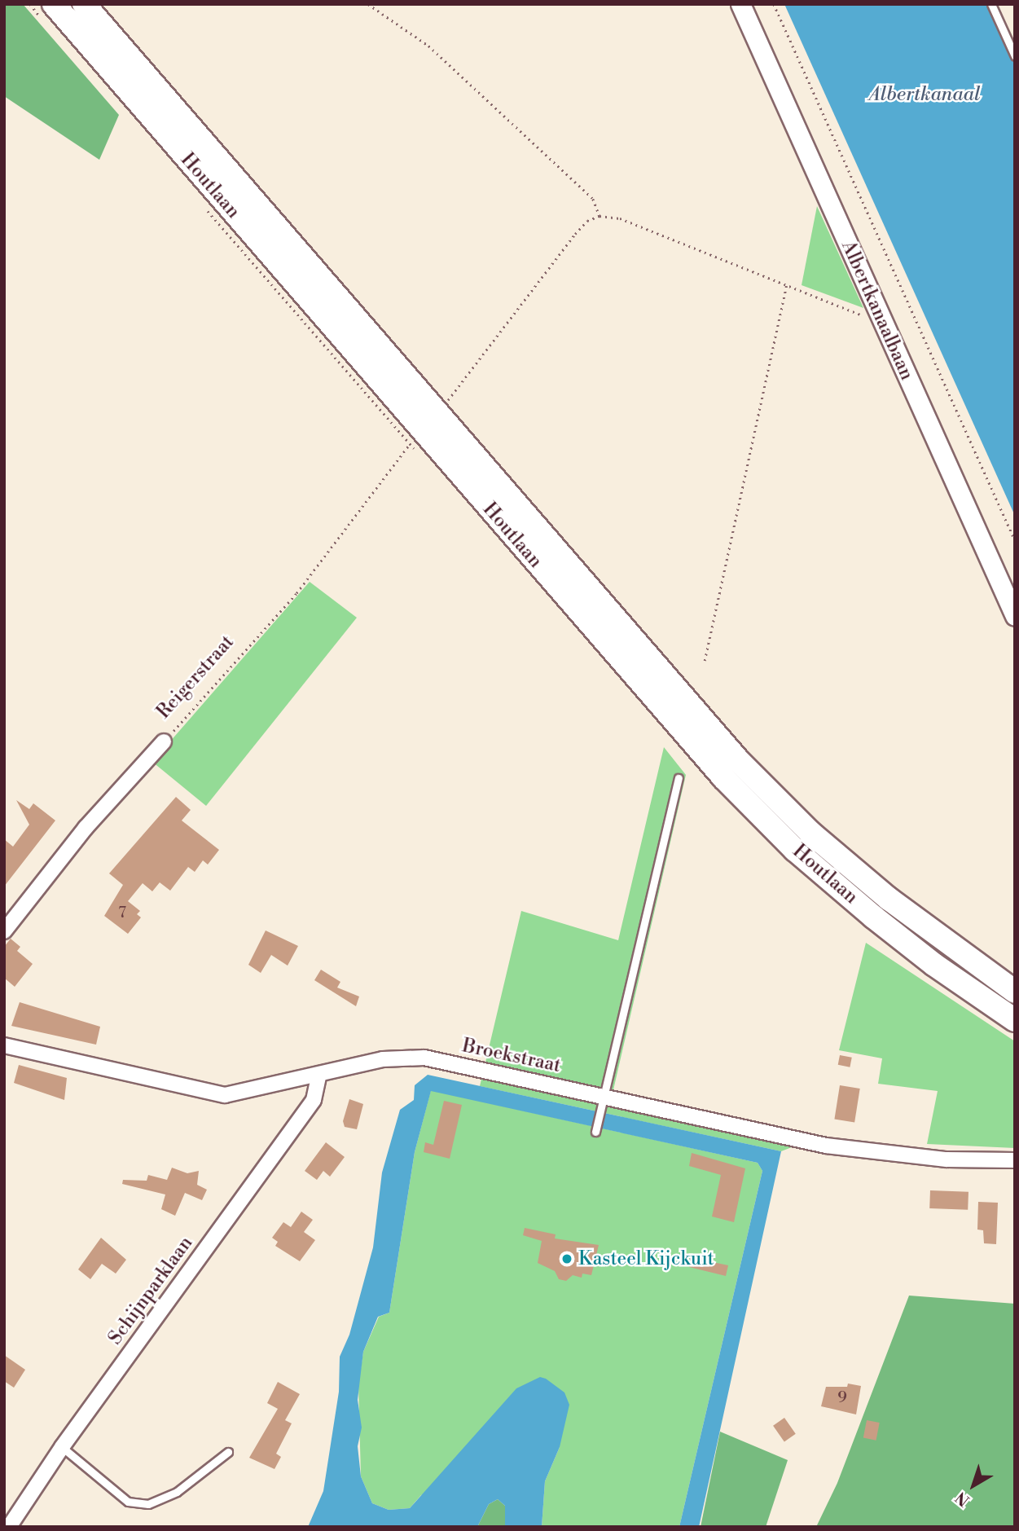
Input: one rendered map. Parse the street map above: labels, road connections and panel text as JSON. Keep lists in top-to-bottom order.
{
  "streets": {
    "main road": ["Houtlaan"],
    "street": [
      "Albertkanaalbaan",
      "Reigerstraat",
      "Broekstraat",
      "Schijnparklaan"
    ]
  },
  "crossings": [
    ["Broekstraat", "Schijnparklaan"]
  ],
  "water": ["Albertkanaal"],
  "places": ["Kasteel Kijckuit"],
  "house_numbers": ["7", "9"],
  "north": "bottom left"
}
